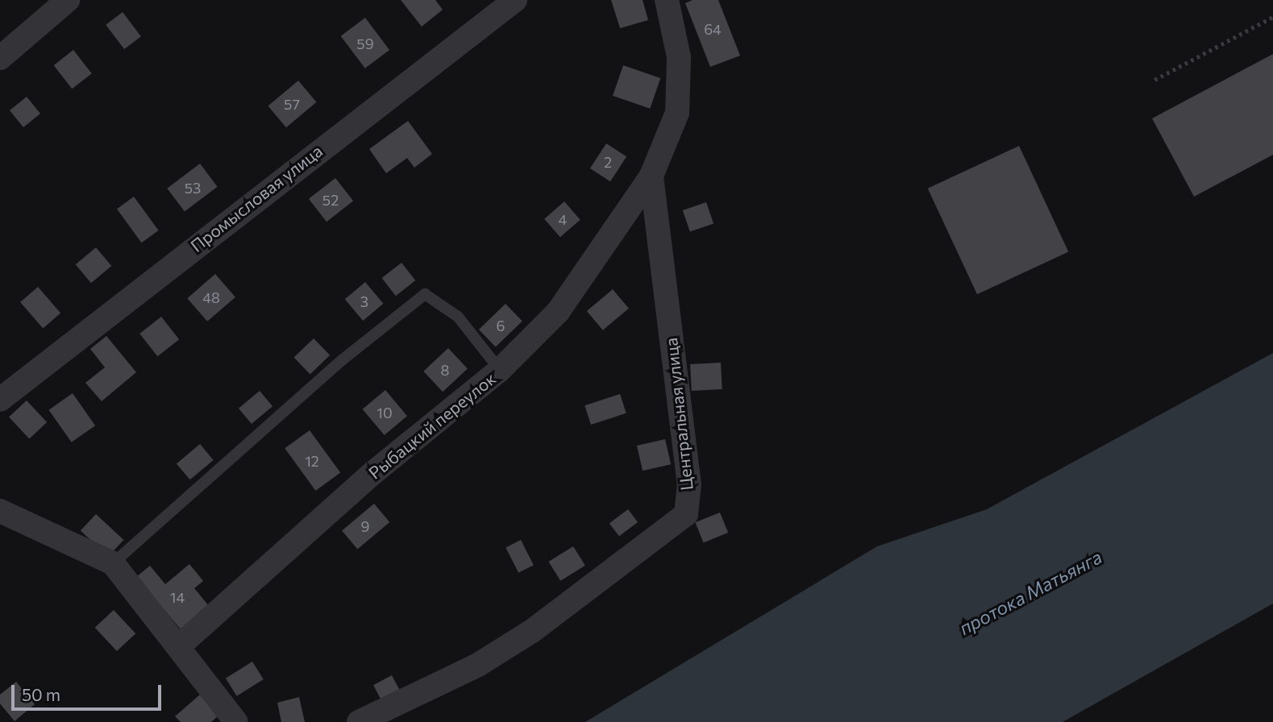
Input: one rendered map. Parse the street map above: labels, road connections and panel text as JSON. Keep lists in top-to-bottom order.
{
  "streets": {
    "street": ["Промысловая улица", "Центральная улица", "Рыбацкий переулок"]
  },
  "crossings": [
    ["Центральная улица", "Рыбацкий переулок"]
  ],
  "water": ["протока Матьянга"],
  "house_numbers": [
    "64",
    "59",
    "57",
    "2",
    "53",
    "52",
    "4",
    "48",
    "3",
    "6",
    "8",
    "10",
    "12",
    "9",
    "14"
  ],
  "scale_bar": "50 m"
}
